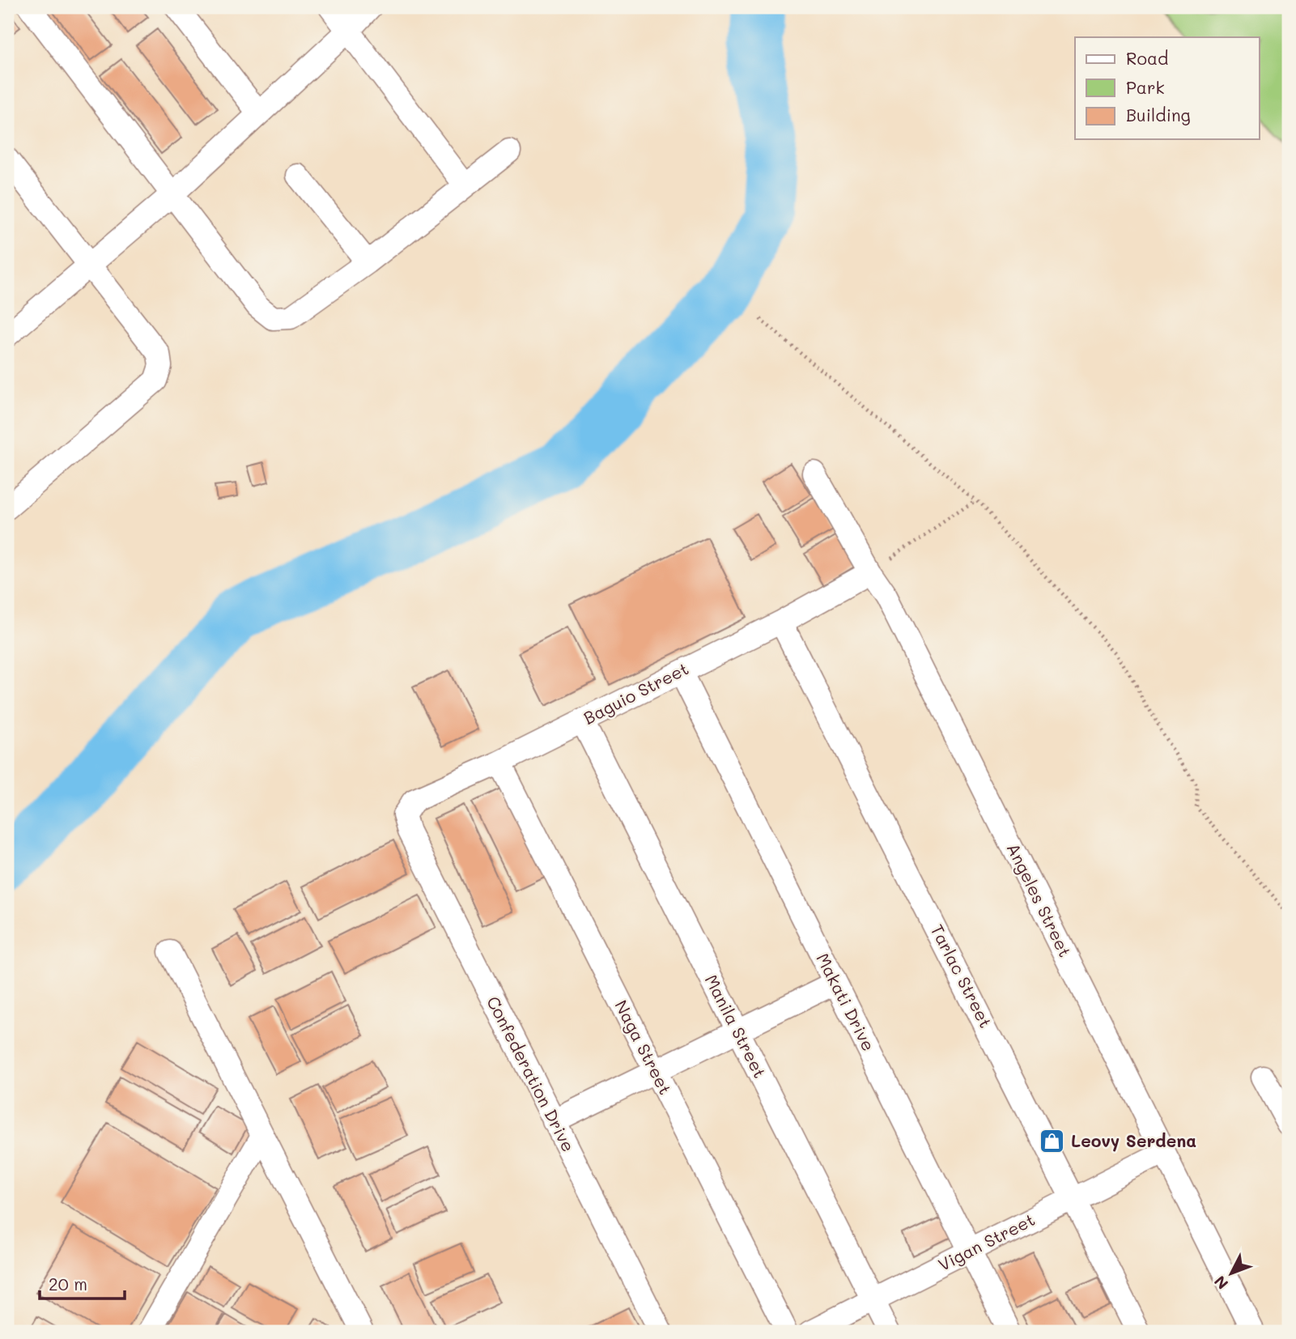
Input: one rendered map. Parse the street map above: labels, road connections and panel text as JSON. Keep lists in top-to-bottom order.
{
  "streets": {
    "street": [
      "Baguio Street",
      "Angeles Street",
      "Tarlac Street",
      "Makati Drive",
      "Manila Street",
      "Naga Street",
      "Confederation Drive",
      "Vigan Street"
    ]
  },
  "crossings": [
    ["Baguio Street", "Angeles Street"],
    ["Baguio Street", "Tarlac Street"],
    ["Baguio Street", "Makati Drive"],
    ["Baguio Street", "Manila Street"],
    ["Baguio Street", "Naga Street"],
    ["Baguio Street", "Confederation Drive"],
    ["Angeles Street", "Vigan Street"],
    ["Tarlac Street", "Vigan Street"],
    ["Makati Drive", "Vigan Street"],
    ["Manila Street", "Vigan Street"]
  ],
  "places": {
    "shop": ["Leovy Serdena"]
  },
  "legend": ["Road", "Park", "Building"],
  "scale_bar": "20 m",
  "north": "bottom left"
}
